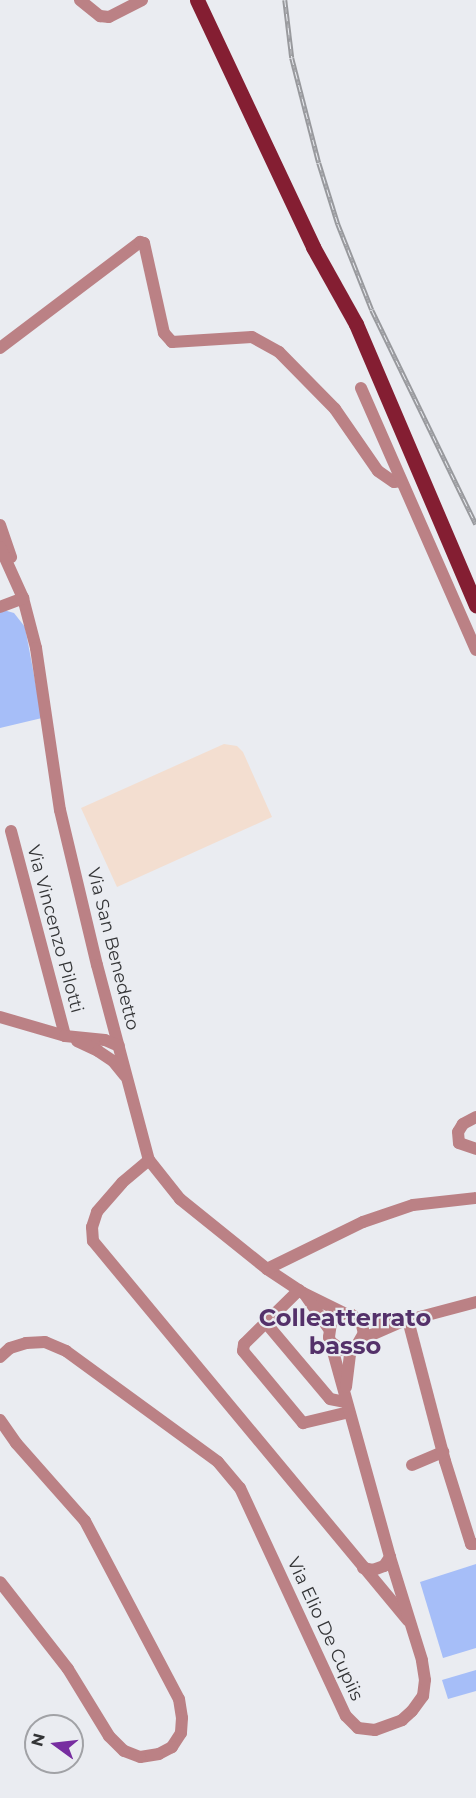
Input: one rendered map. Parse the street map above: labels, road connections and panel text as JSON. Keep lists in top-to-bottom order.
{
  "streets": {
    "street": ["Via Vincenzo Pilotti", "Via San Benedetto", "Via Elio De Cupiis"]
  },
  "crossings": [
    ["Via Vincenzo Pilotti", "Via San Benedetto"]
  ],
  "districts": ["Colleatterrato basso"],
  "north": "left"
}
